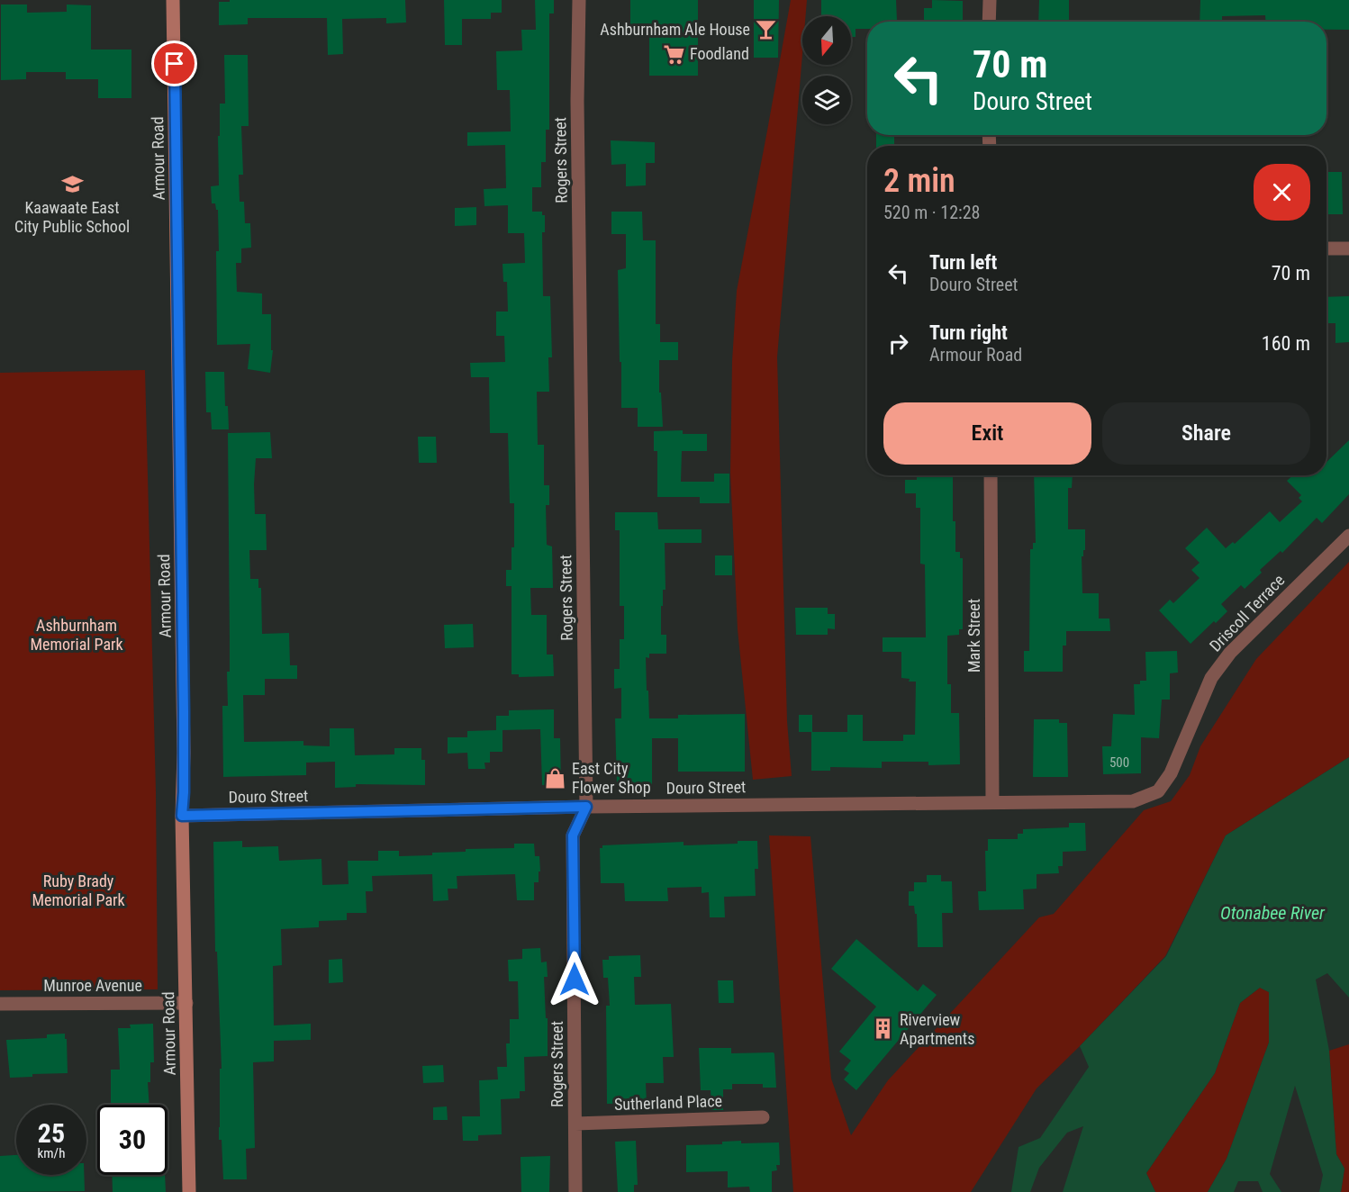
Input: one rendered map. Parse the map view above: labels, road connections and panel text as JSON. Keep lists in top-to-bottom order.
{
  "streets": {
    "main road": ["Armour Road"],
    "street": [
      "Rogers Street",
      "Driscoll Terrace",
      "Mark Street",
      "Douro Street",
      "Munroe Avenue",
      "Sutherland Place"
    ]
  },
  "crossings": [
    ["Armour Road", "Douro Street"],
    ["Armour Road", "Munroe Avenue"],
    ["Rogers Street", "Douro Street"],
    ["Rogers Street", "Sutherland Place"],
    ["Driscoll Terrace", "Douro Street"],
    ["Mark Street", "Douro Street"]
  ],
  "water": ["Otonabee River"],
  "parks": ["Ashburnham Memorial Park", "Ruby Brady Memorial Park"],
  "places": {
    "bar": ["Ashburnham Ale House"],
    "supermarket": ["Foodland"],
    "school or university": ["Kaawaate East City Public School"],
    "shop": ["East City Flower Shop"],
    "building": ["Riverview Apartments"]
  },
  "house_numbers": ["500"],
  "north": "bottom",
  "page": {
    "turn": ["70 m", "Douro Street"],
    "heading": ["2 min", "520 m · 12:28"],
    "list": [
      {
        "name": "Turn left",
        "note": "Douro Street",
        "value": "70 m"
      },
      {
        "name": "Turn right",
        "note": "Armour Road",
        "value": "160 m"
      }
    ],
    "buttons": ["Exit", "Share"],
    "speed": "25 km/h",
    "limit": "30"
  }
}
